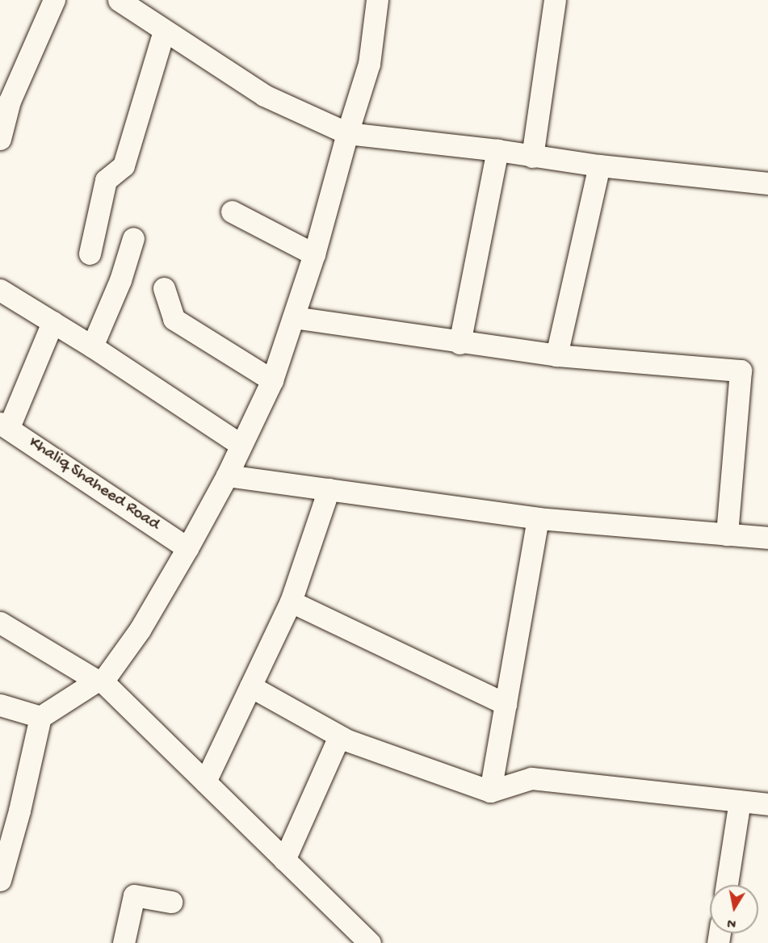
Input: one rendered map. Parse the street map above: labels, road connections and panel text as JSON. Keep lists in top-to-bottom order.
{
  "streets": {
    "street": ["Khaliq Shaheed Road"]
  },
  "north": "bottom"
}
